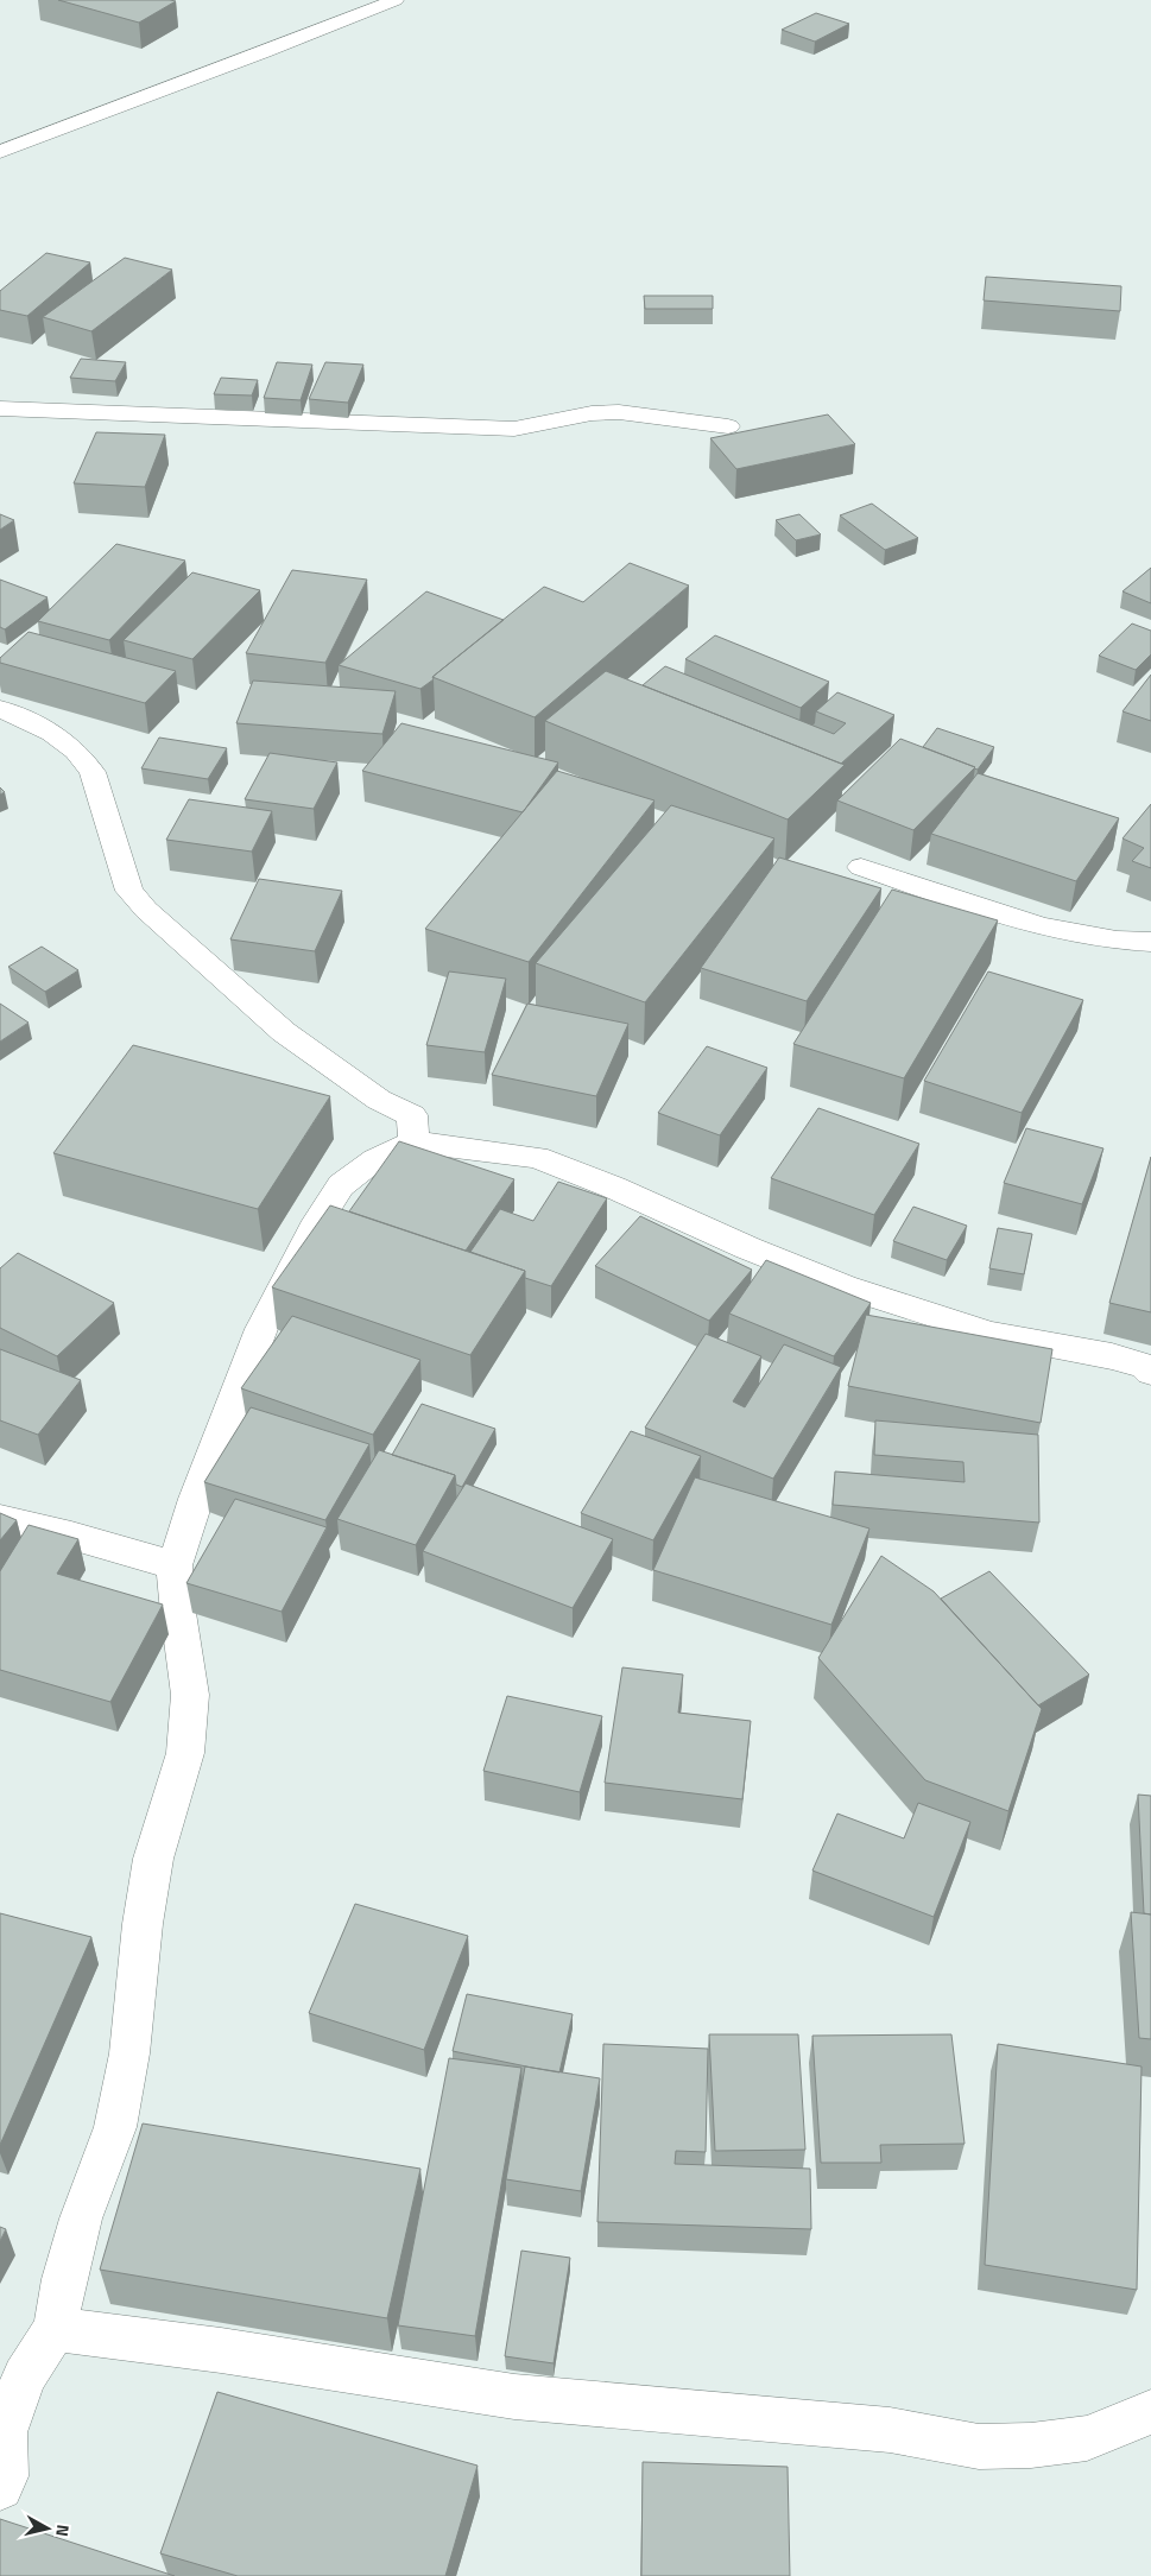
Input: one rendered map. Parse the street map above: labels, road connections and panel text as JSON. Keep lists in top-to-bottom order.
{
  "north": "right"
}
